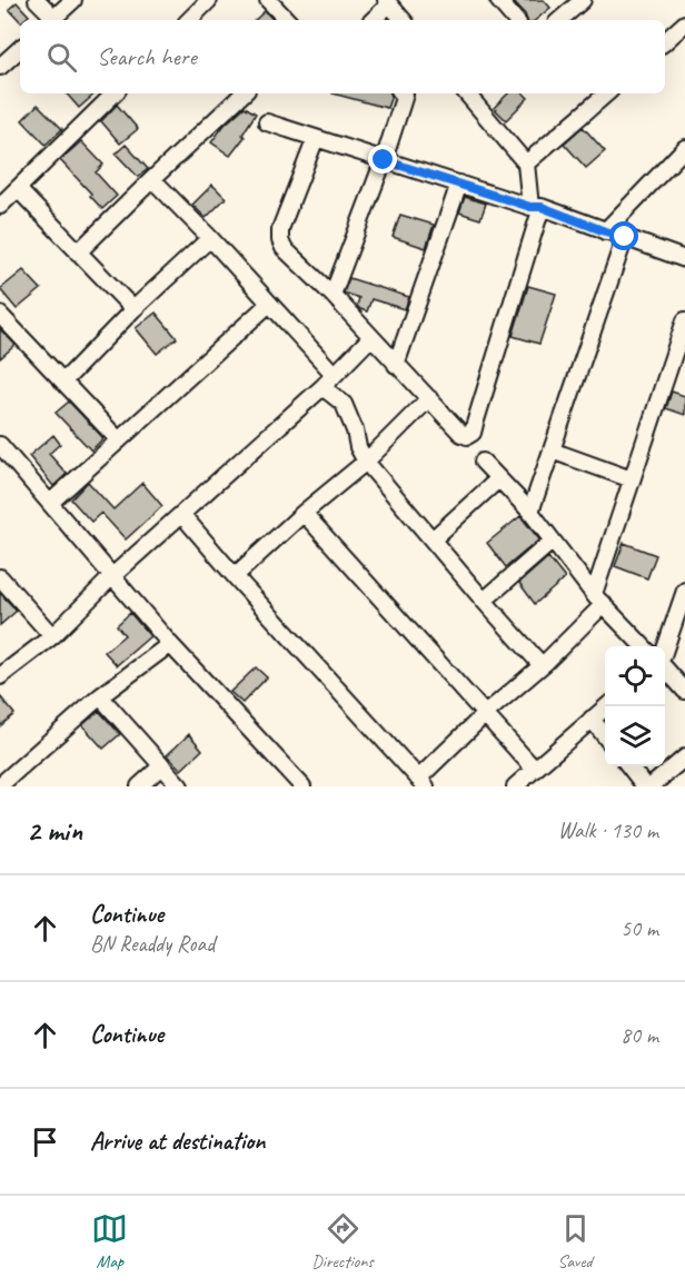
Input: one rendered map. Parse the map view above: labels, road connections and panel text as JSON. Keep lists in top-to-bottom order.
{
  "page": {
    "search": "Search here",
    "heading": ["2 min", "Walk · 130 m"],
    "list": [
      ["Continue", "BN Readdy Road", "50 m"],
      ["Continue", "80 m"],
      "Arrive at destination"
    ],
    "nav": ["Map", "Directions", "Saved"]
  }
}
